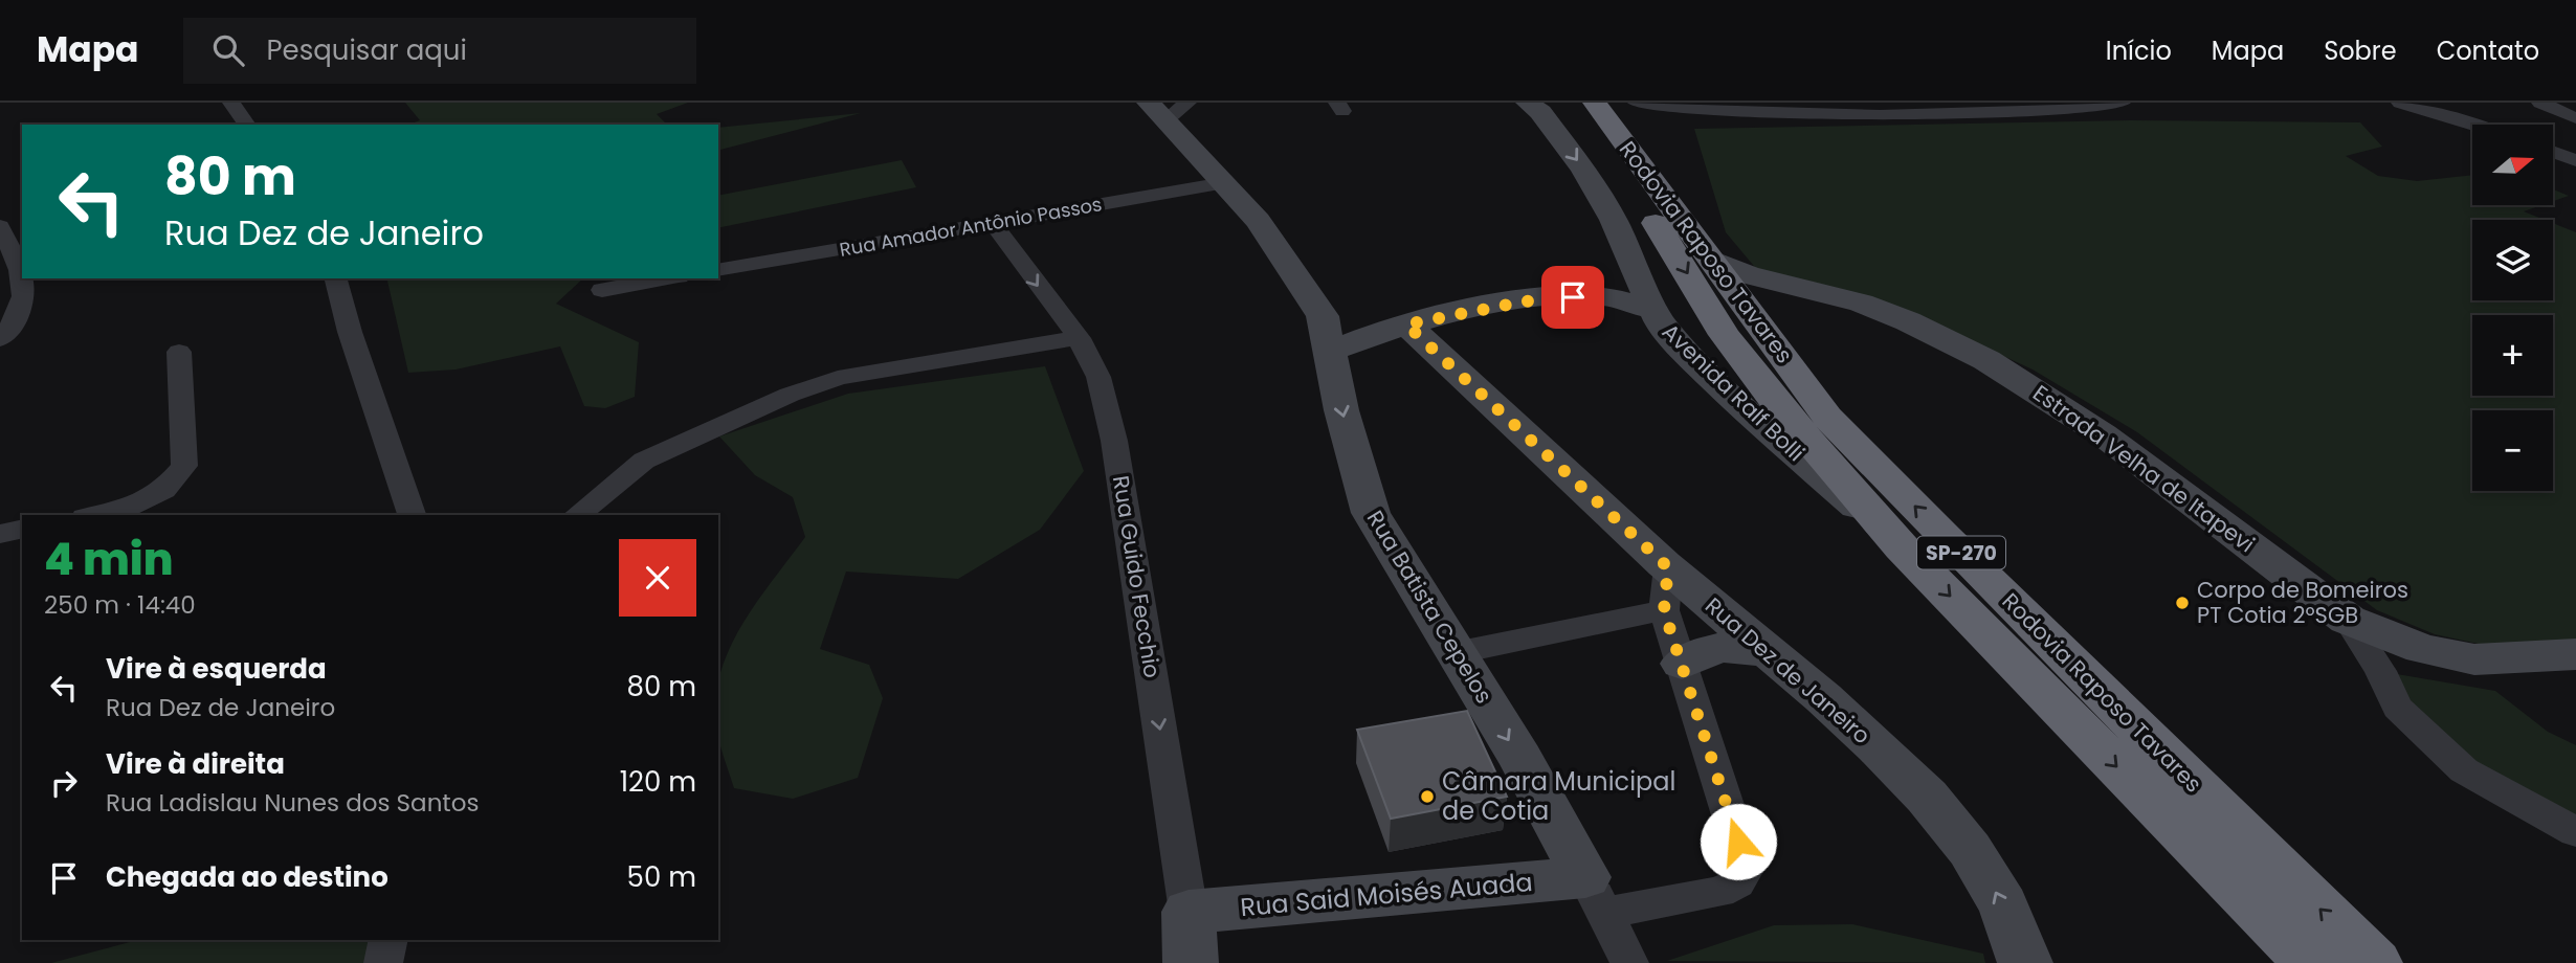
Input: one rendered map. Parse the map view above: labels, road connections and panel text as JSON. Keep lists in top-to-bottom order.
{
  "streets": {
    "highway": ["Rodovia Raposo Tavares", "SP-270"],
    "main road": [
      "Avenida Ralf Bolli",
      "Estrada Velha de Itapevi",
      "Rua Batista Cepelos",
      "Rua Dez de Janeiro",
      "Rua Said Moisés Auada"
    ],
    "street": ["Rua Amador Antônio Passos", "Rua Guido Fecchio"]
  },
  "crossings": [
    ["Rua Amador Antônio Passos", "Rua Guido Fecchio"],
    ["Rodovia Raposo Tavares", "Avenida Ralf Bolli"],
    ["Rodovia Raposo Tavares", "Estrada Velha de Itapevi"],
    ["Rua Guido Fecchio", "Rua Said Moisés Auada"],
    ["Rua Batista Cepelos", "Rua Said Moisés Auada"]
  ],
  "one_way": ["Rua Guido Fecchio", "Rua Batista Cepelos", "Rua Dez de Janeiro"],
  "places": ["Corpo de Bomeiros PT Cotia 2ºSGB", "Câmara Municipal de Cotia"],
  "north": "right",
  "page": {
    "header": "Mapa",
    "search": "Pesquisar aqui",
    "nav": [
      "Início",
      "Mapa",
      "Sobre",
      "Contato"
    ],
    "map_buttons": ["+", "−"],
    "turn": ["80 m", "Rua Dez de Janeiro"],
    "heading": ["4 min", "250 m · 14:40"],
    "list": [
      {
        "name": "Vire à esquerda",
        "note": "Rua Dez de Janeiro",
        "value": "80 m"
      },
      {
        "name": "Vire à direita",
        "note": "Rua Ladislau Nunes dos Santos",
        "value": "120 m"
      },
      {
        "name": "Chegada ao destino",
        "value": "50 m"
      }
    ]
  }
}
